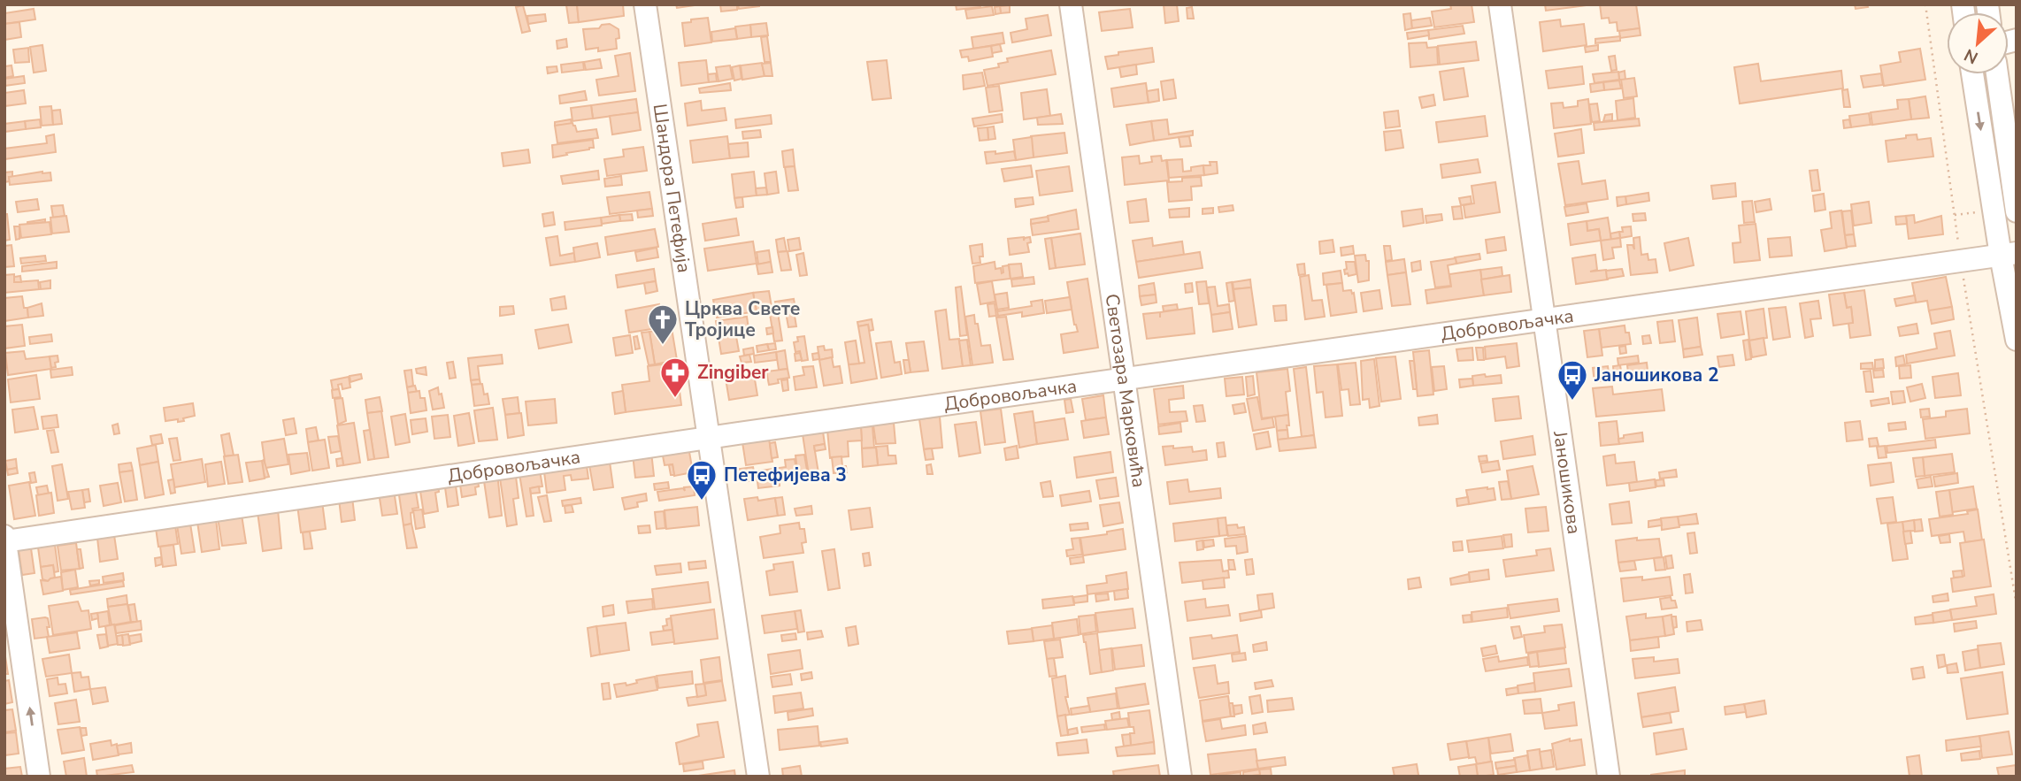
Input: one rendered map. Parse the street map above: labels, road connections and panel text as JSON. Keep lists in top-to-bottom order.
{
  "streets": {
    "street": [
      "Шандора Петефија",
      "Добровољачка",
      "Светозара Марковића",
      "Јаношикова"
    ]
  },
  "crossings": [
    ["Шандора Петефија", "Добровољачка"],
    ["Добровољачка", "Светозара Марковића"],
    ["Добровољачка", "Јаношикова"]
  ],
  "places": {
    "church": ["Црква Свете Тројице"],
    "pharmacy": ["Zingiber"],
    "bus stop": ["Јаношикова 2", "Петефијева 3"]
  },
  "north": "bottom left"
}
